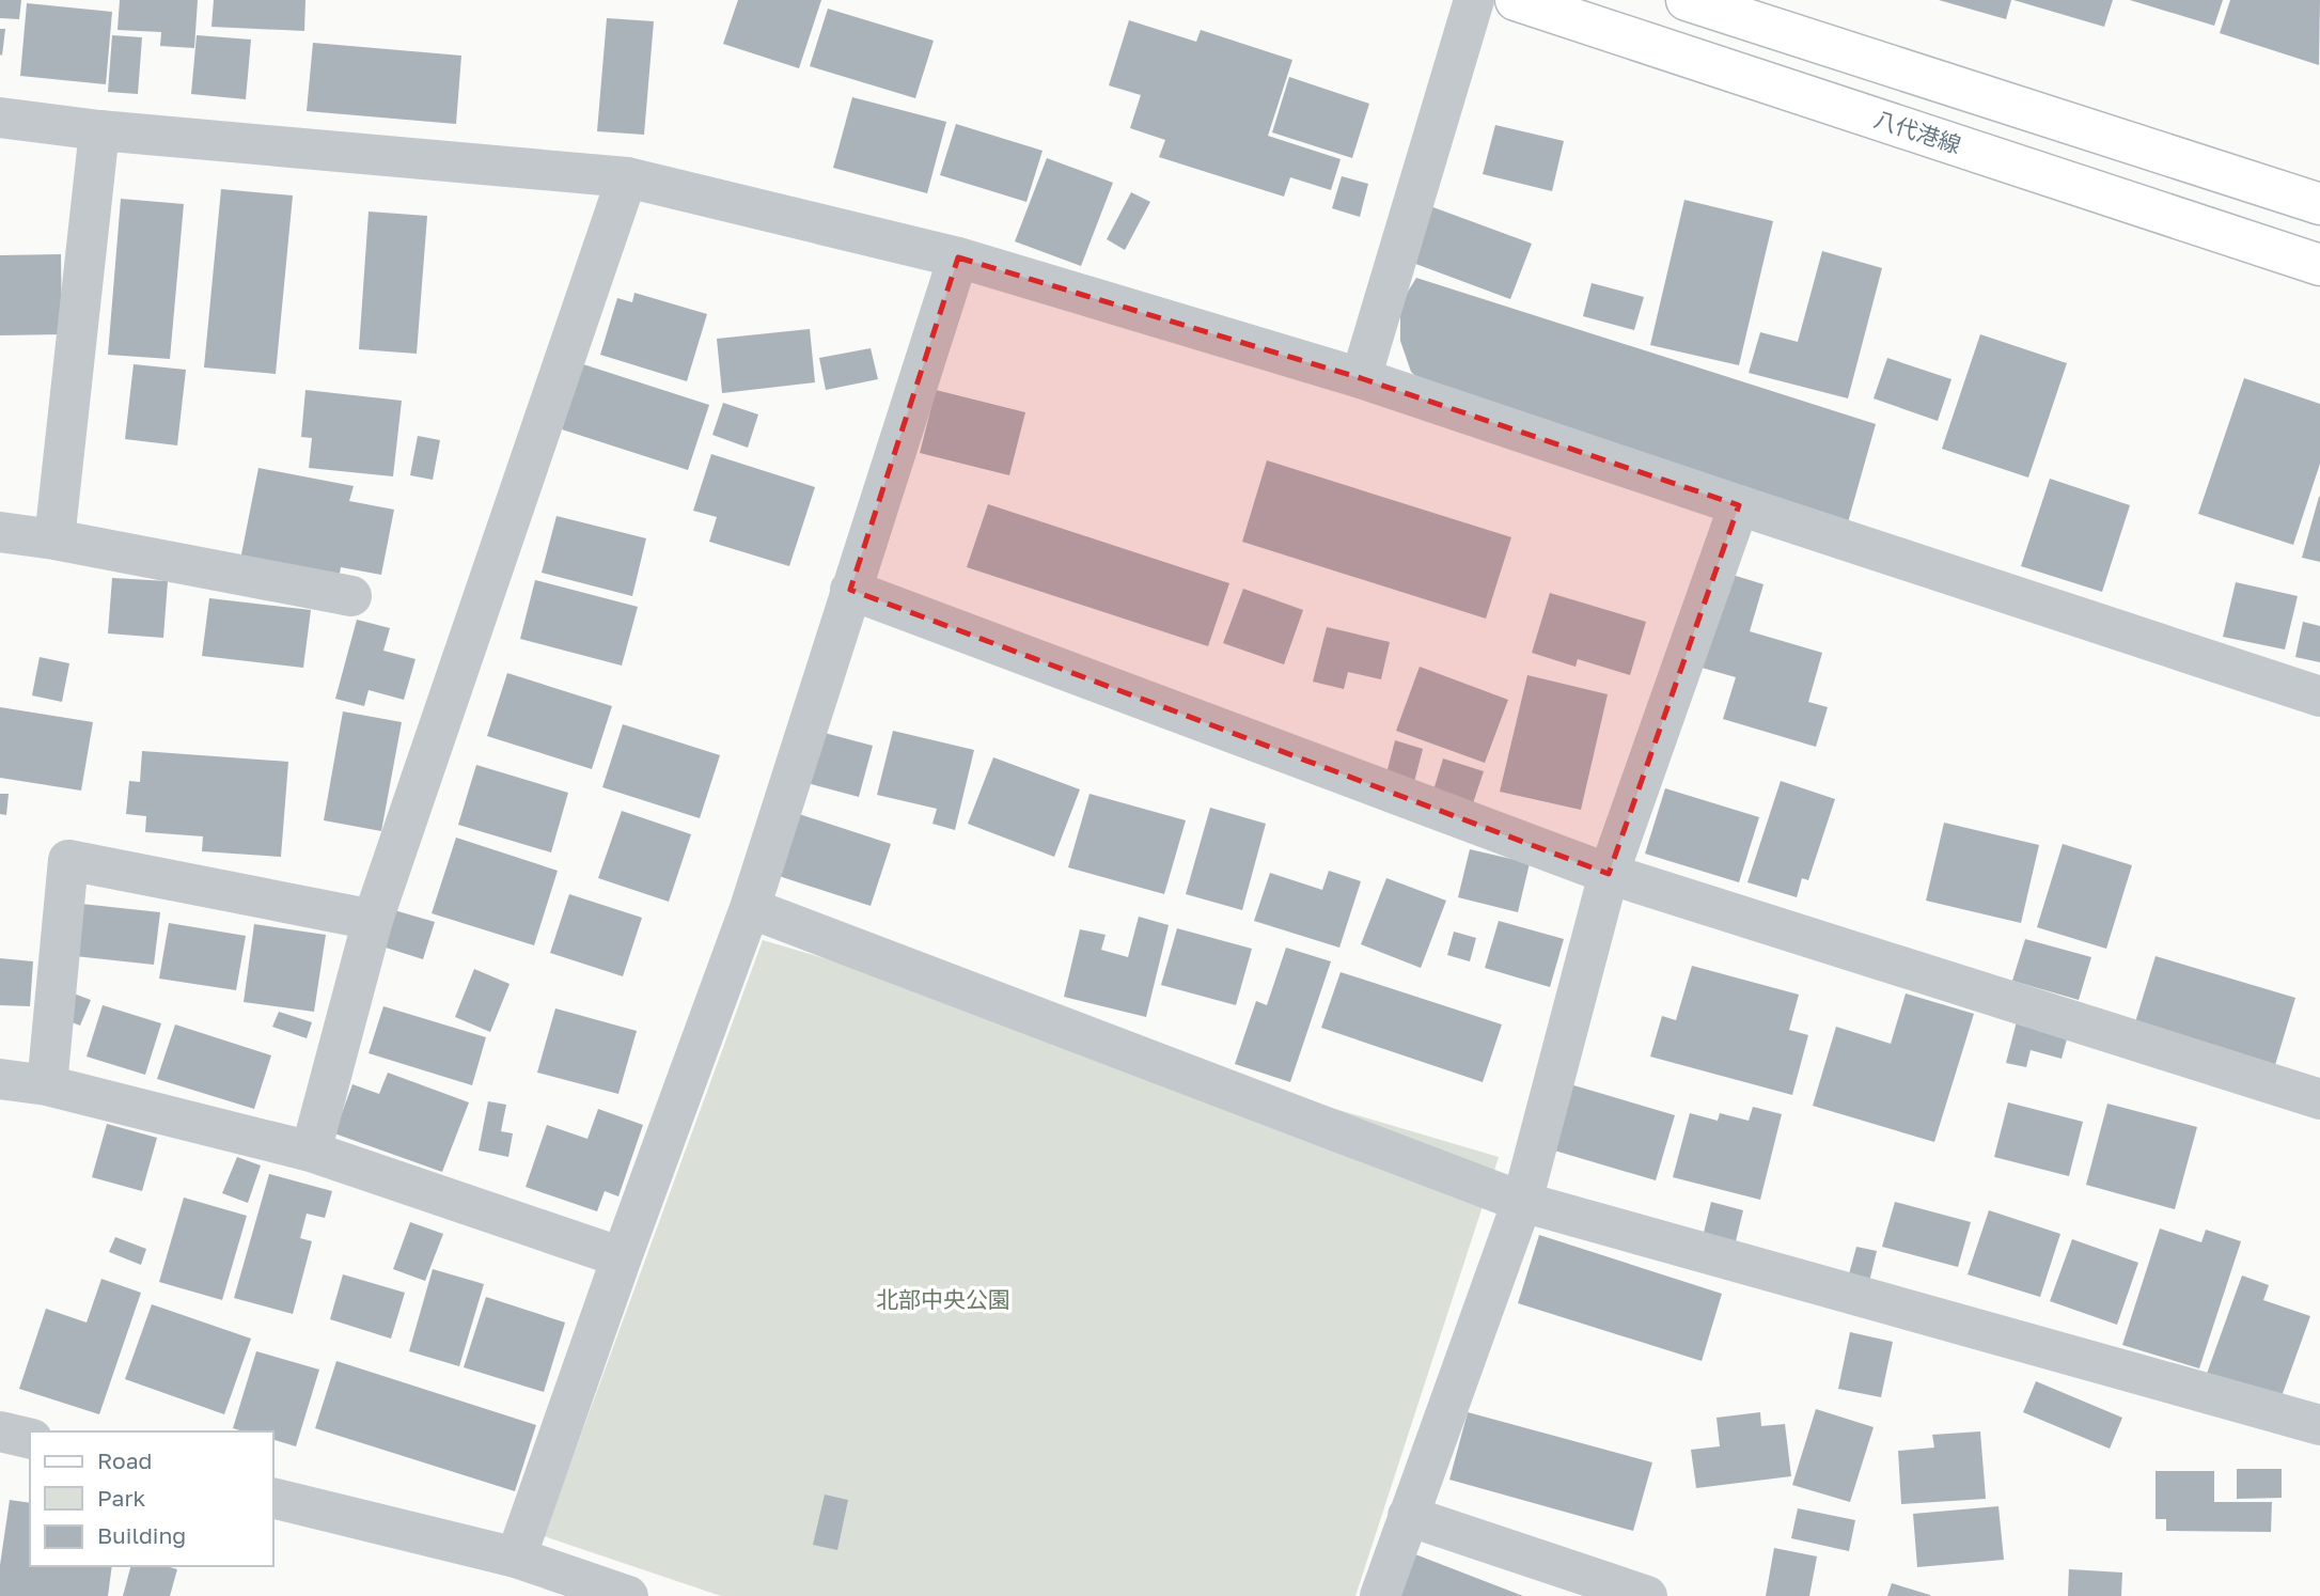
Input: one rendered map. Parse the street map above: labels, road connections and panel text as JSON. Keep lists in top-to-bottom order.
{
  "streets": {
    "main road": ["八代港線"]
  },
  "parks": ["北部中央公園"],
  "legend": ["Road", "Park", "Building"]
}
